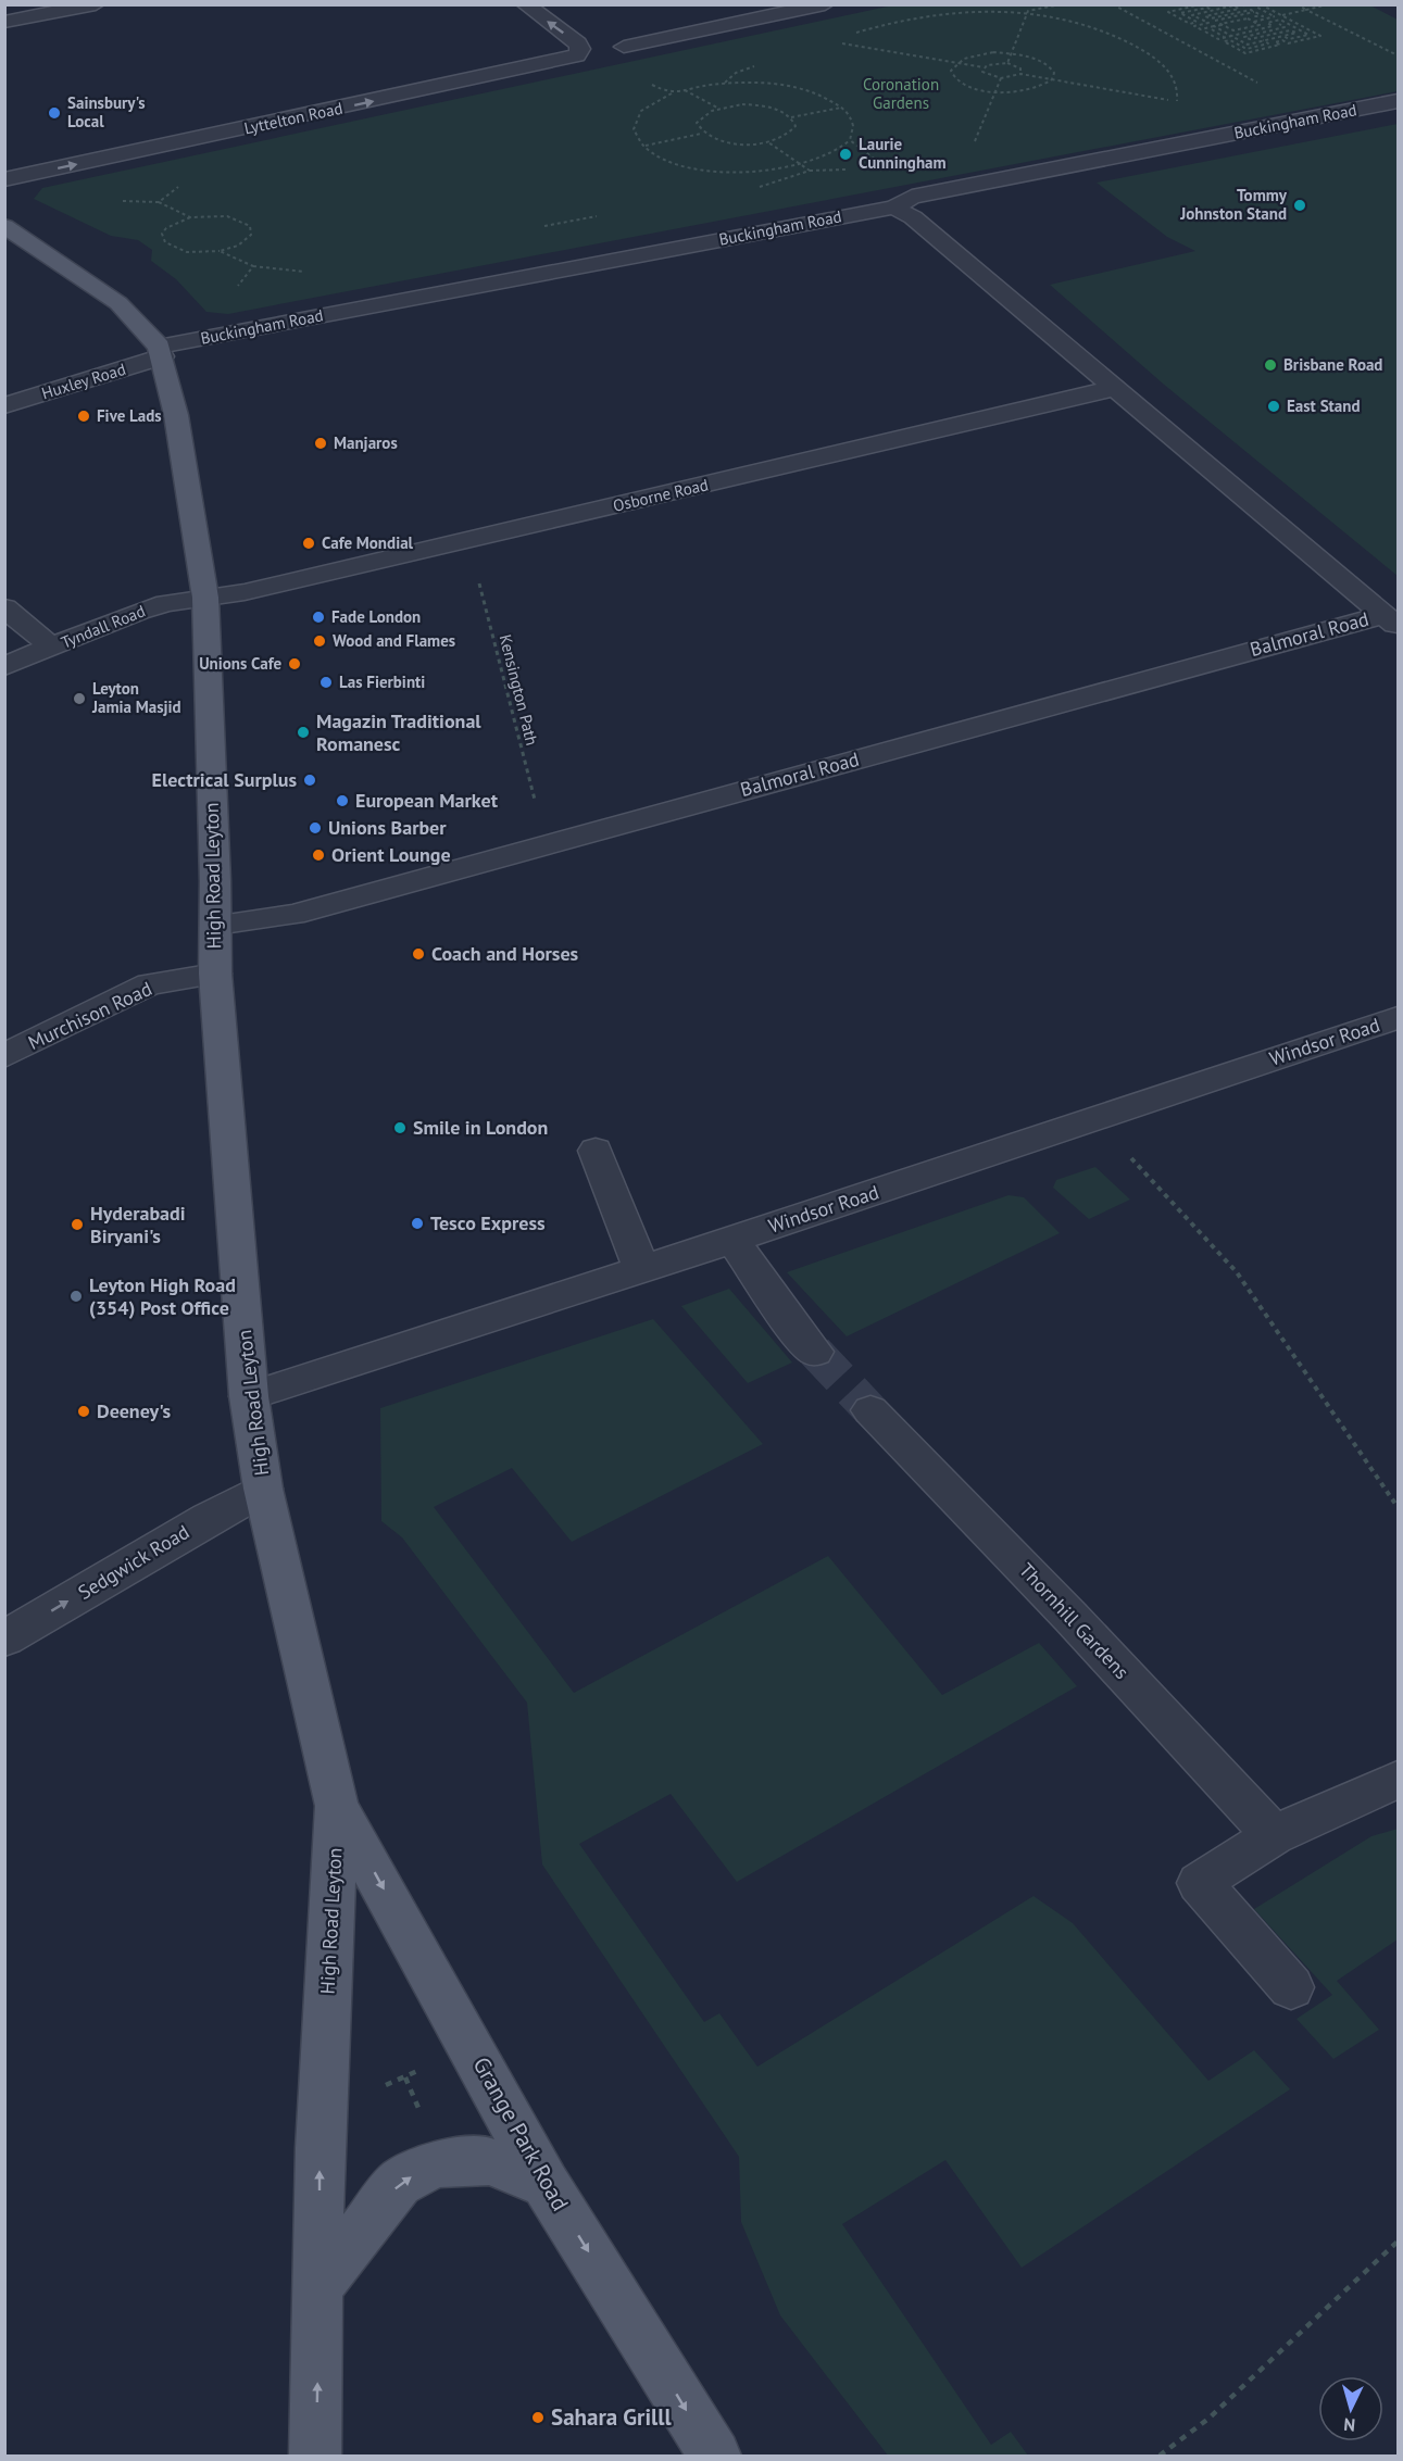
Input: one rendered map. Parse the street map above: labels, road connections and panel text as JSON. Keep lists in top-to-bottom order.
{
  "streets": {
    "main road": ["High Road Leyton", "Grange Park Road"],
    "street": [
      "Lyttelton Road",
      "Buckingham Road",
      "Huxley Road",
      "Osborne Road",
      "Tyndall Road",
      "Balmoral Road",
      "Murchison Road",
      "Windsor Road",
      "Sedgwick Road",
      "Thornhill Gardens"
    ],
    "path": ["Kensington Path"]
  },
  "crossings": [
    ["Buckingham Road", "Huxley Road"],
    ["Buckingham Road", "High Road Leyton"],
    ["Huxley Road", "High Road Leyton"],
    ["Osborne Road", "Tyndall Road"],
    ["Osborne Road", "Kensington Path"],
    ["Osborne Road", "High Road Leyton"],
    ["Tyndall Road", "High Road Leyton"],
    ["Balmoral Road", "Kensington Path"],
    ["Balmoral Road", "High Road Leyton"],
    ["High Road Leyton", "Murchison Road"],
    ["High Road Leyton", "Windsor Road"],
    ["High Road Leyton", "Sedgwick Road"],
    ["High Road Leyton", "Grange Park Road"]
  ],
  "one_way": ["Sedgwick Road", "Grange Park Road"],
  "parks": ["Coronation Gardens"],
  "places": [
    "Sainsbury's Local",
    "Laurie Cunningham",
    "Tommy Johnston Stand",
    "Brisbane Road",
    "East Stand",
    "Five Lads",
    "Manjaros",
    "Cafe Mondial",
    "Fade London",
    "Wood and Flames",
    "Unions Cafe",
    "Las Fierbinti",
    "Leyton Jamia Masjid",
    "Magazin Traditional Romanesc",
    "Electrical Surplus",
    "European Market",
    "Unions Barber",
    "Orient Lounge",
    "Coach and Horses",
    "Smile in London",
    "Tesco Express",
    "Hyderabadi Biryani's",
    "Leyton High Road (354) Post Office",
    "Deeney's",
    "Sahara Grilll"
  ],
  "north": "bottom"
}
